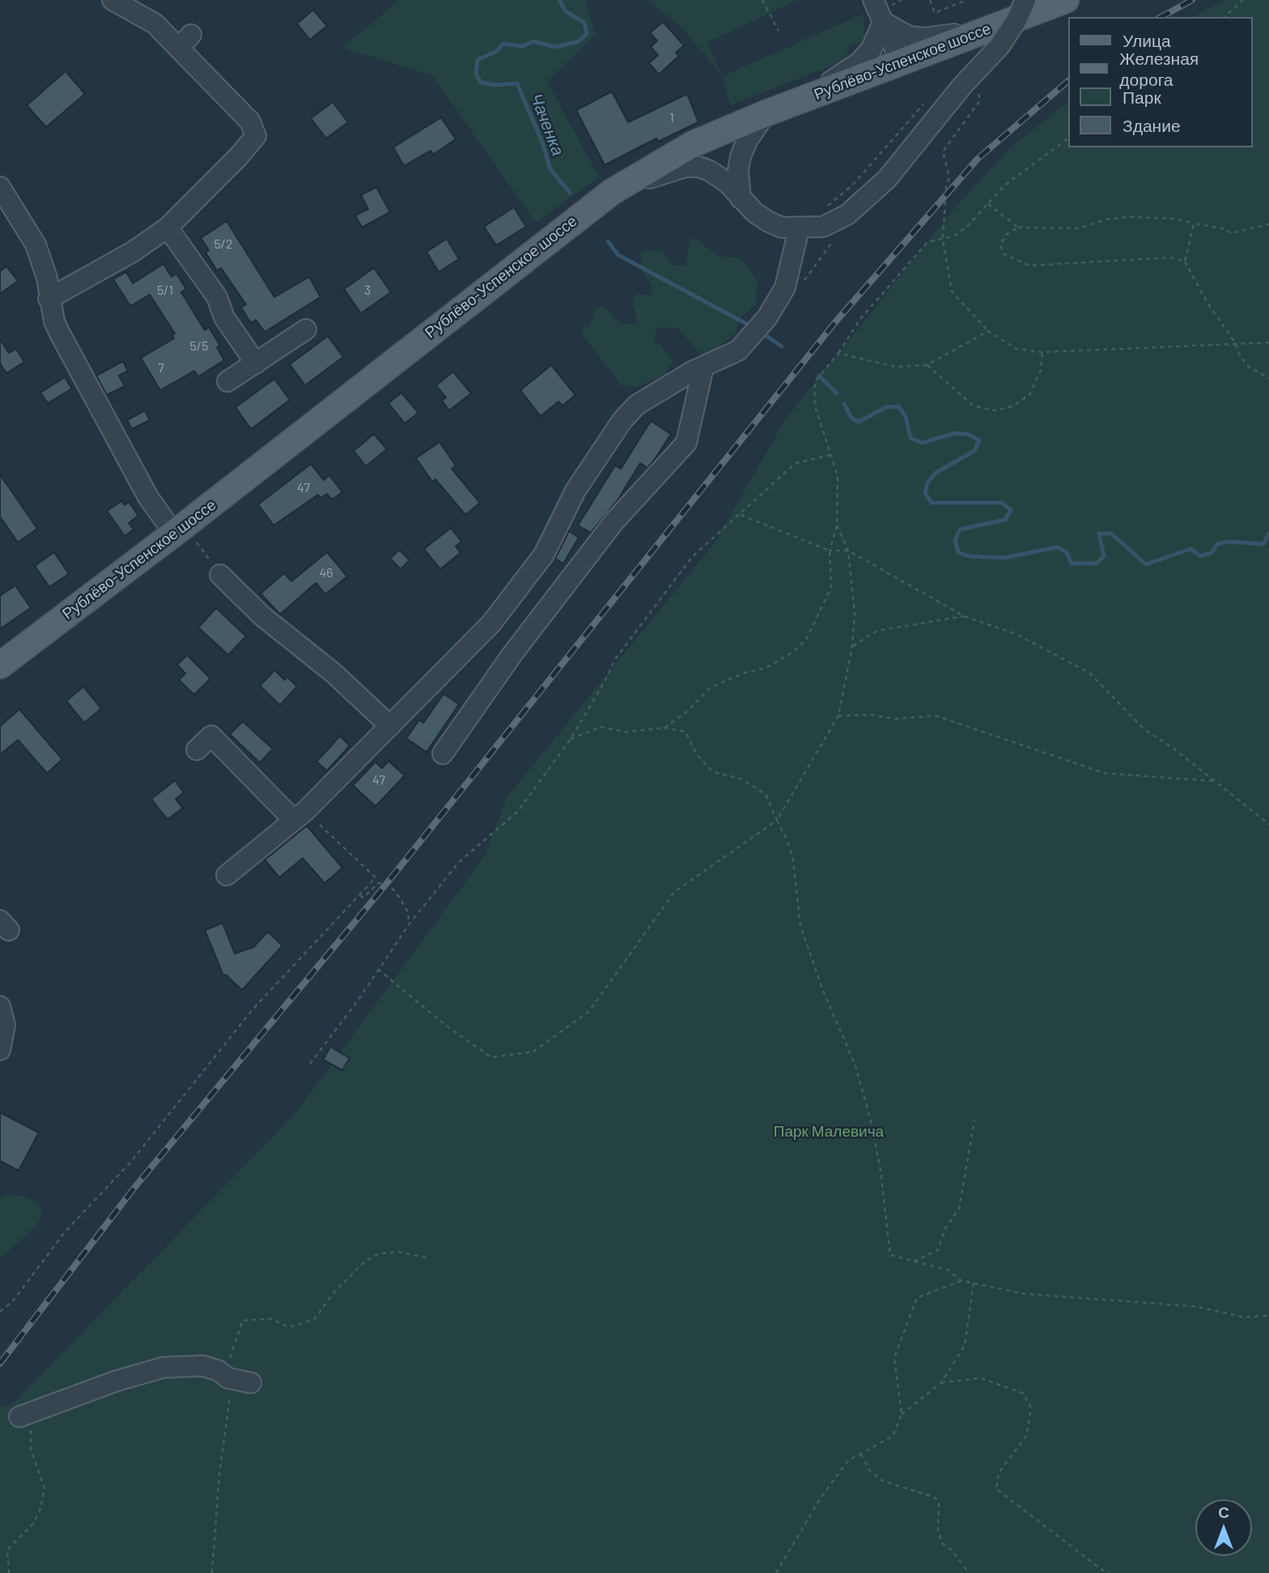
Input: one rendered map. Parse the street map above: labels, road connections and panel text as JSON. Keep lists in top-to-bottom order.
{
  "streets": {
    "main road": ["Рублёво-Успенское шоссе"]
  },
  "water": ["Чаченка"],
  "parks": ["Парк Малевича"],
  "house_numbers": [
    "1",
    "5/2",
    "5/1",
    "3",
    "5/5",
    "7",
    "47",
    "46",
    "47"
  ],
  "legend": [
    "Улица",
    "Железная дорога",
    "Парк",
    "Здание"
  ],
  "north": "top"
}
